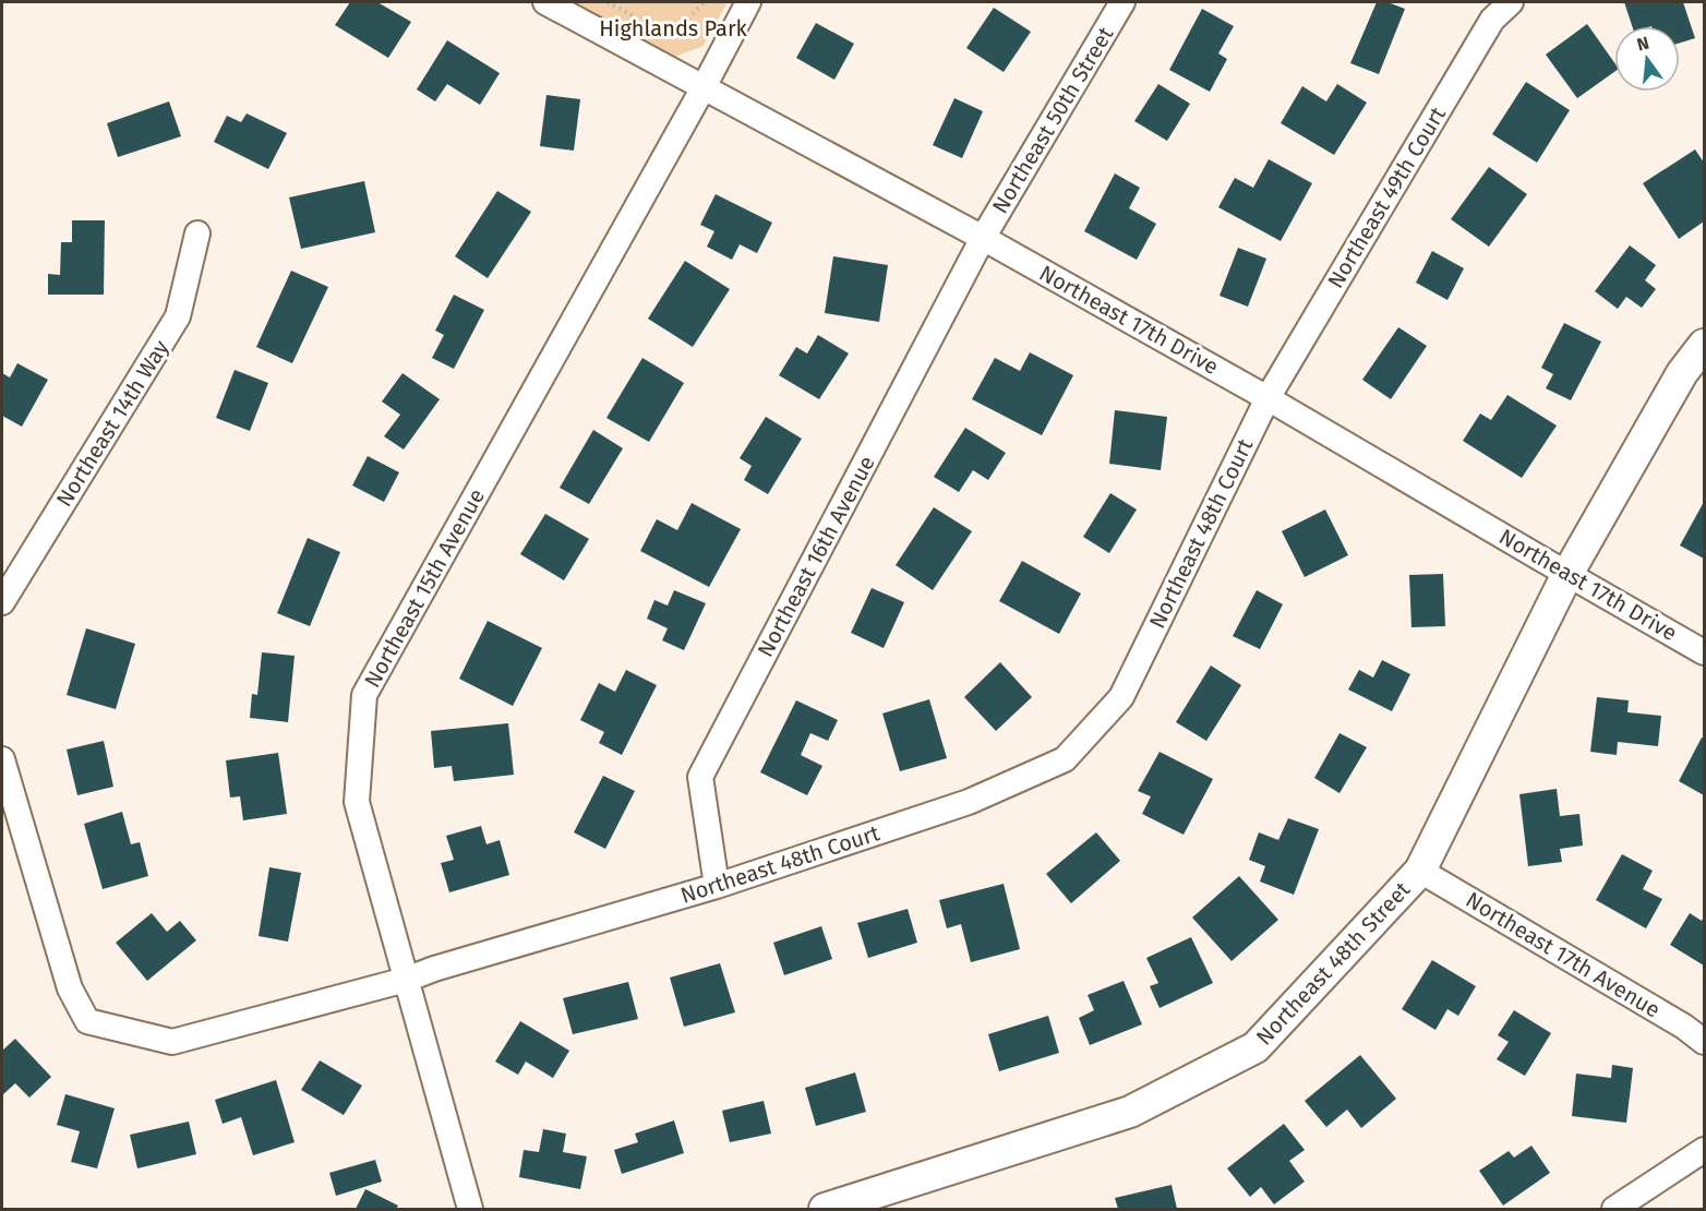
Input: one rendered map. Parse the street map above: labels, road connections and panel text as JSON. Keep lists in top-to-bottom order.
{
  "streets": {
    "street": [
      "Northeast 50th Street",
      "Northeast 49th Court",
      "Northeast 17th Drive",
      "Northeast 14th Way",
      "Northeast 48th Court",
      "Northeast 16th Avenue",
      "Northeast 15th Avenue",
      "Northeast 17th Avenue",
      "Northeast 48th Street"
    ]
  },
  "crossings": [
    ["Northeast 50th Street", "Northeast 17th Drive"],
    ["Northeast 50th Street", "Northeast 16th Avenue"],
    ["Northeast 49th Court", "Northeast 17th Drive"],
    ["Northeast 49th Court", "Northeast 48th Court"],
    ["Northeast 17th Drive", "Northeast 48th Court"],
    ["Northeast 17th Drive", "Northeast 16th Avenue"],
    ["Northeast 17th Drive", "Northeast 15th Avenue"],
    ["Northeast 17th Drive", "Northeast 48th Street"],
    ["Northeast 48th Court", "Northeast 16th Avenue"],
    ["Northeast 48th Court", "Northeast 15th Avenue"],
    ["Northeast 17th Avenue", "Northeast 48th Street"]
  ],
  "parks": ["Highlands Park"],
  "north": "top"
}
